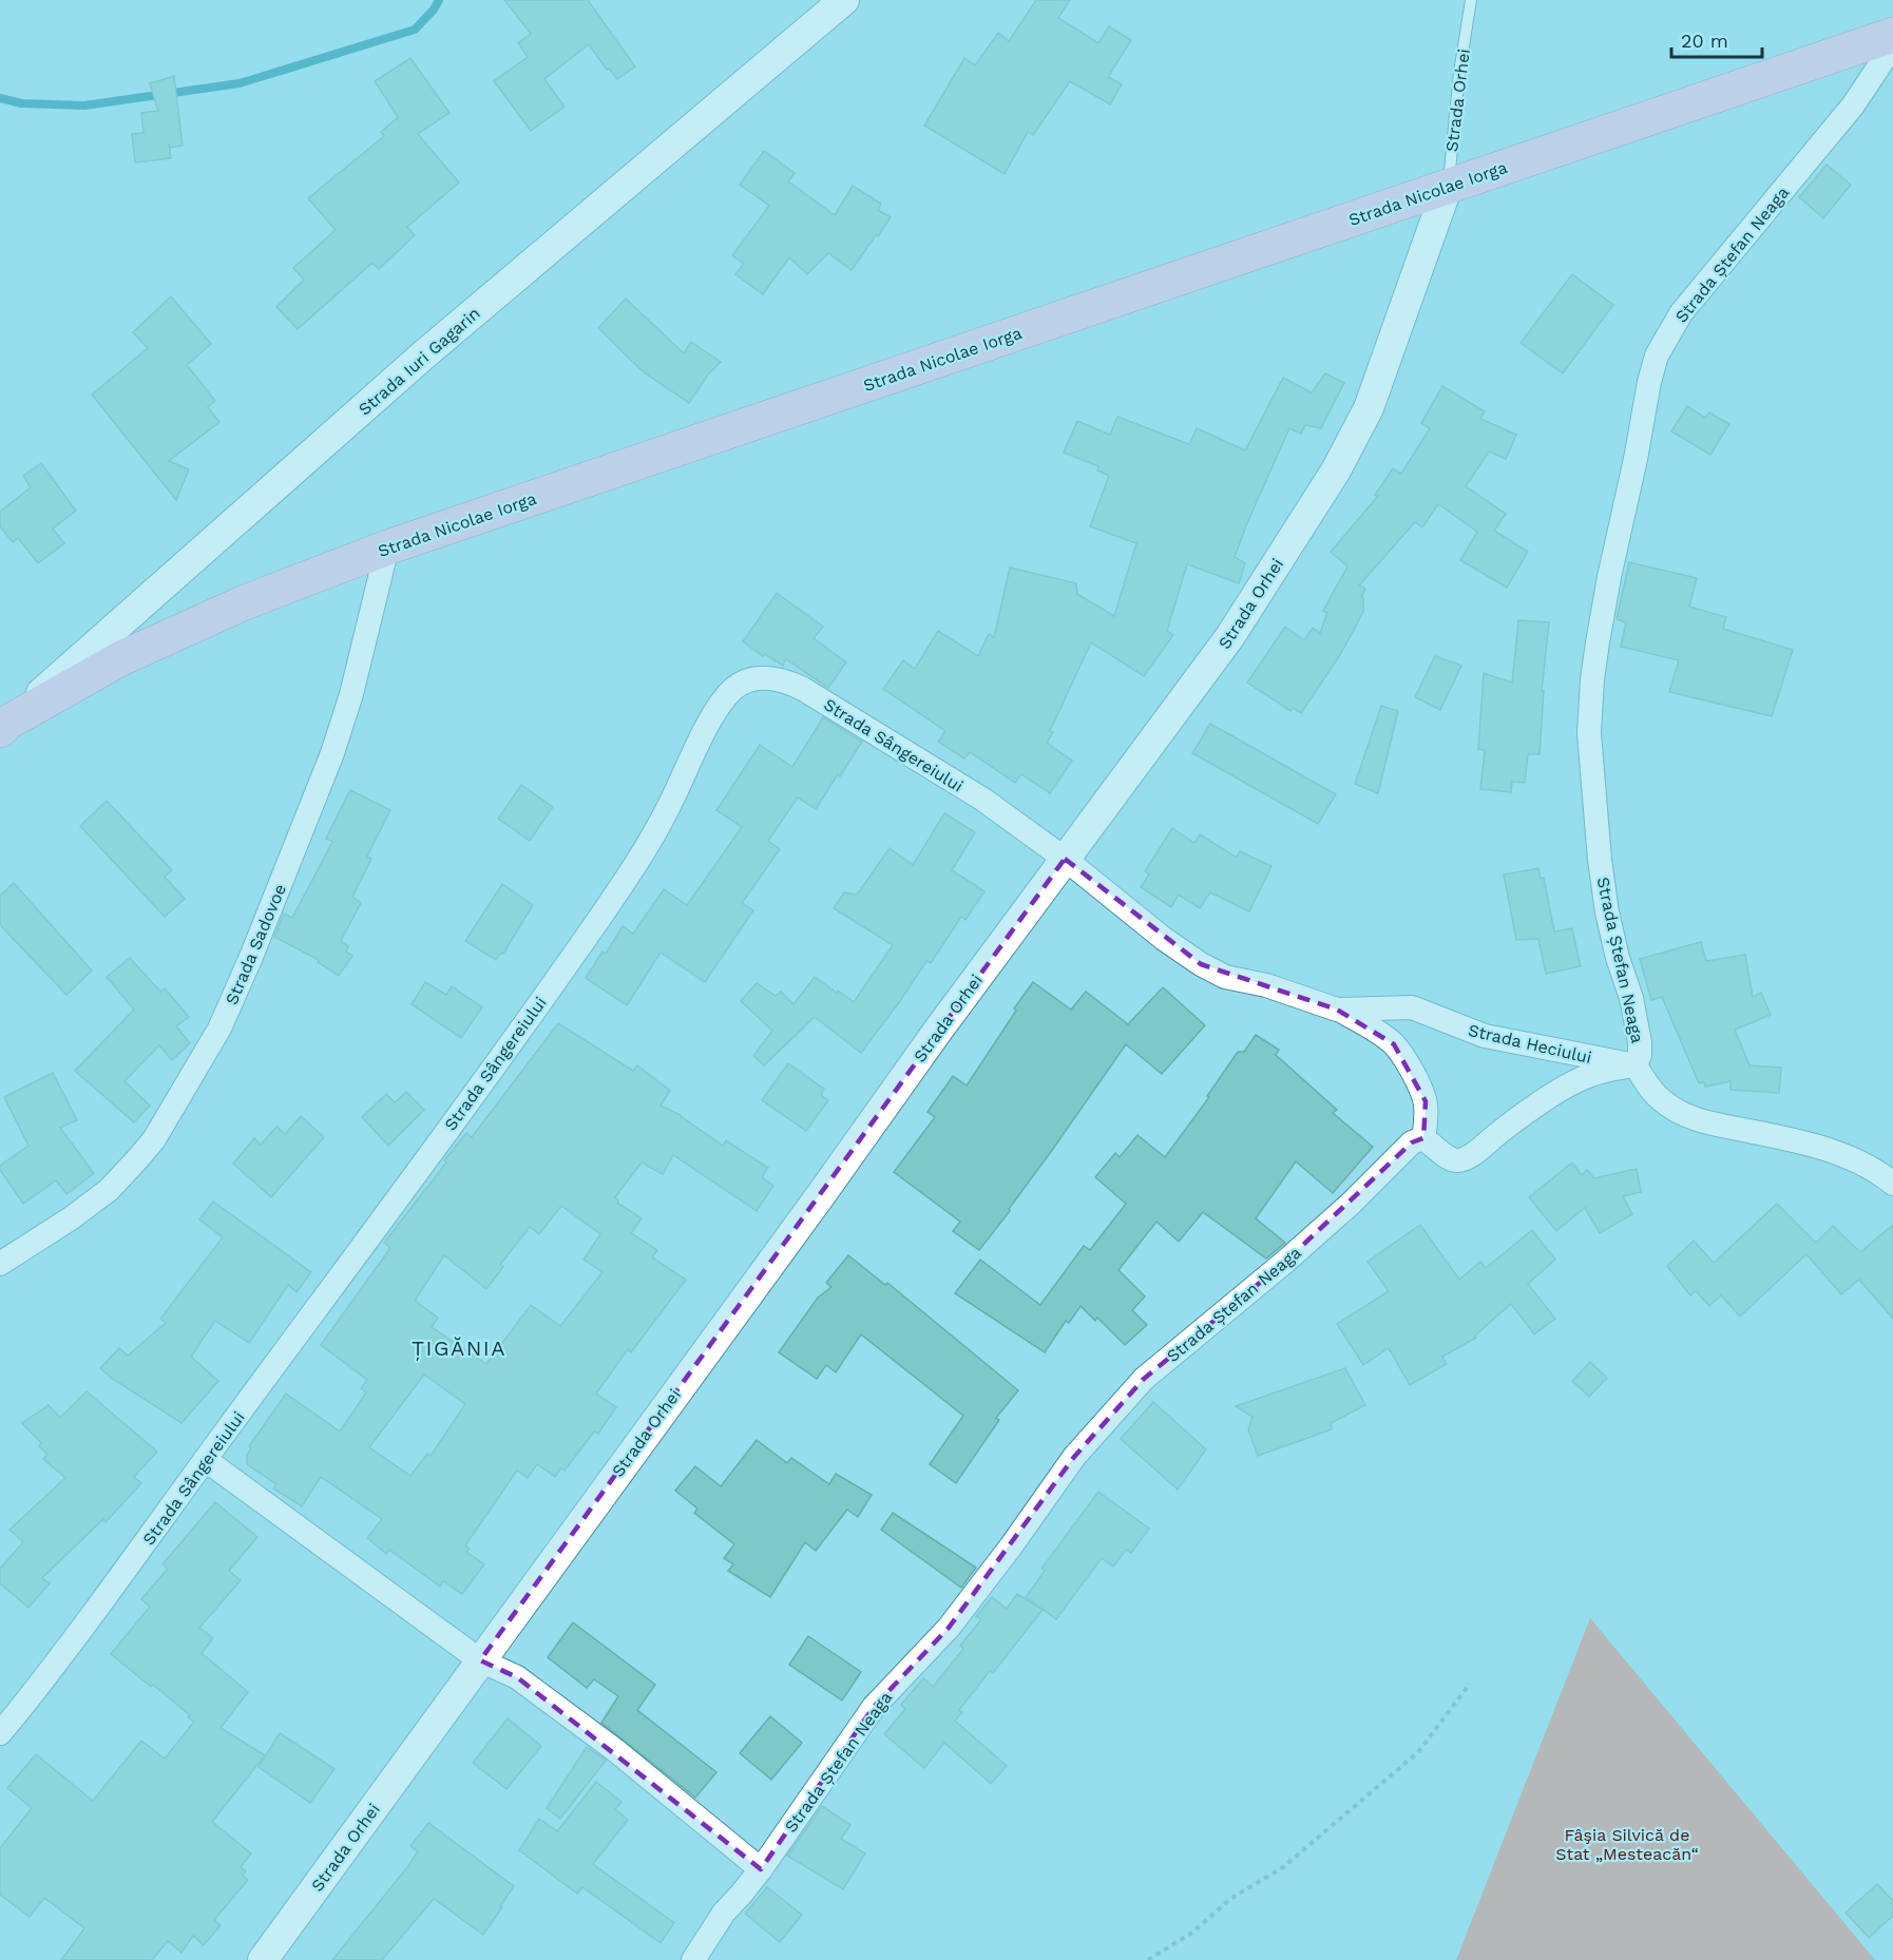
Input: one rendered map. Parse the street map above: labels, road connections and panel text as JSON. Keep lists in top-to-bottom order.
{
  "streets": {
    "main road": ["Strada Nicolae Iorga"],
    "street": [
      "Strada Orhei",
      "Strada Ștefan Neaga",
      "Strada Iuri Gagarin",
      "Strada Sângereiului",
      "Strada Sadovoe",
      "Strada Heciului"
    ]
  },
  "crossings": [
    ["Strada Orhei", "Strada Nicolae Iorga"],
    ["Strada Orhei", "Strada Sângereiului"],
    ["Strada Orhei", "Strada Heciului"],
    ["Strada Nicolae Iorga", "Strada Iuri Gagarin"],
    ["Strada Nicolae Iorga", "Strada Sadovoe"],
    ["Strada Ștefan Neaga", "Strada Heciului"],
    ["Strada Sângereiului", "Strada Heciului"]
  ],
  "districts": ["ȚIGĂNIA"],
  "parks": ["Fâşia Silvică de Stat „Mesteacăn“"],
  "scale_bar": "20 m"
}
